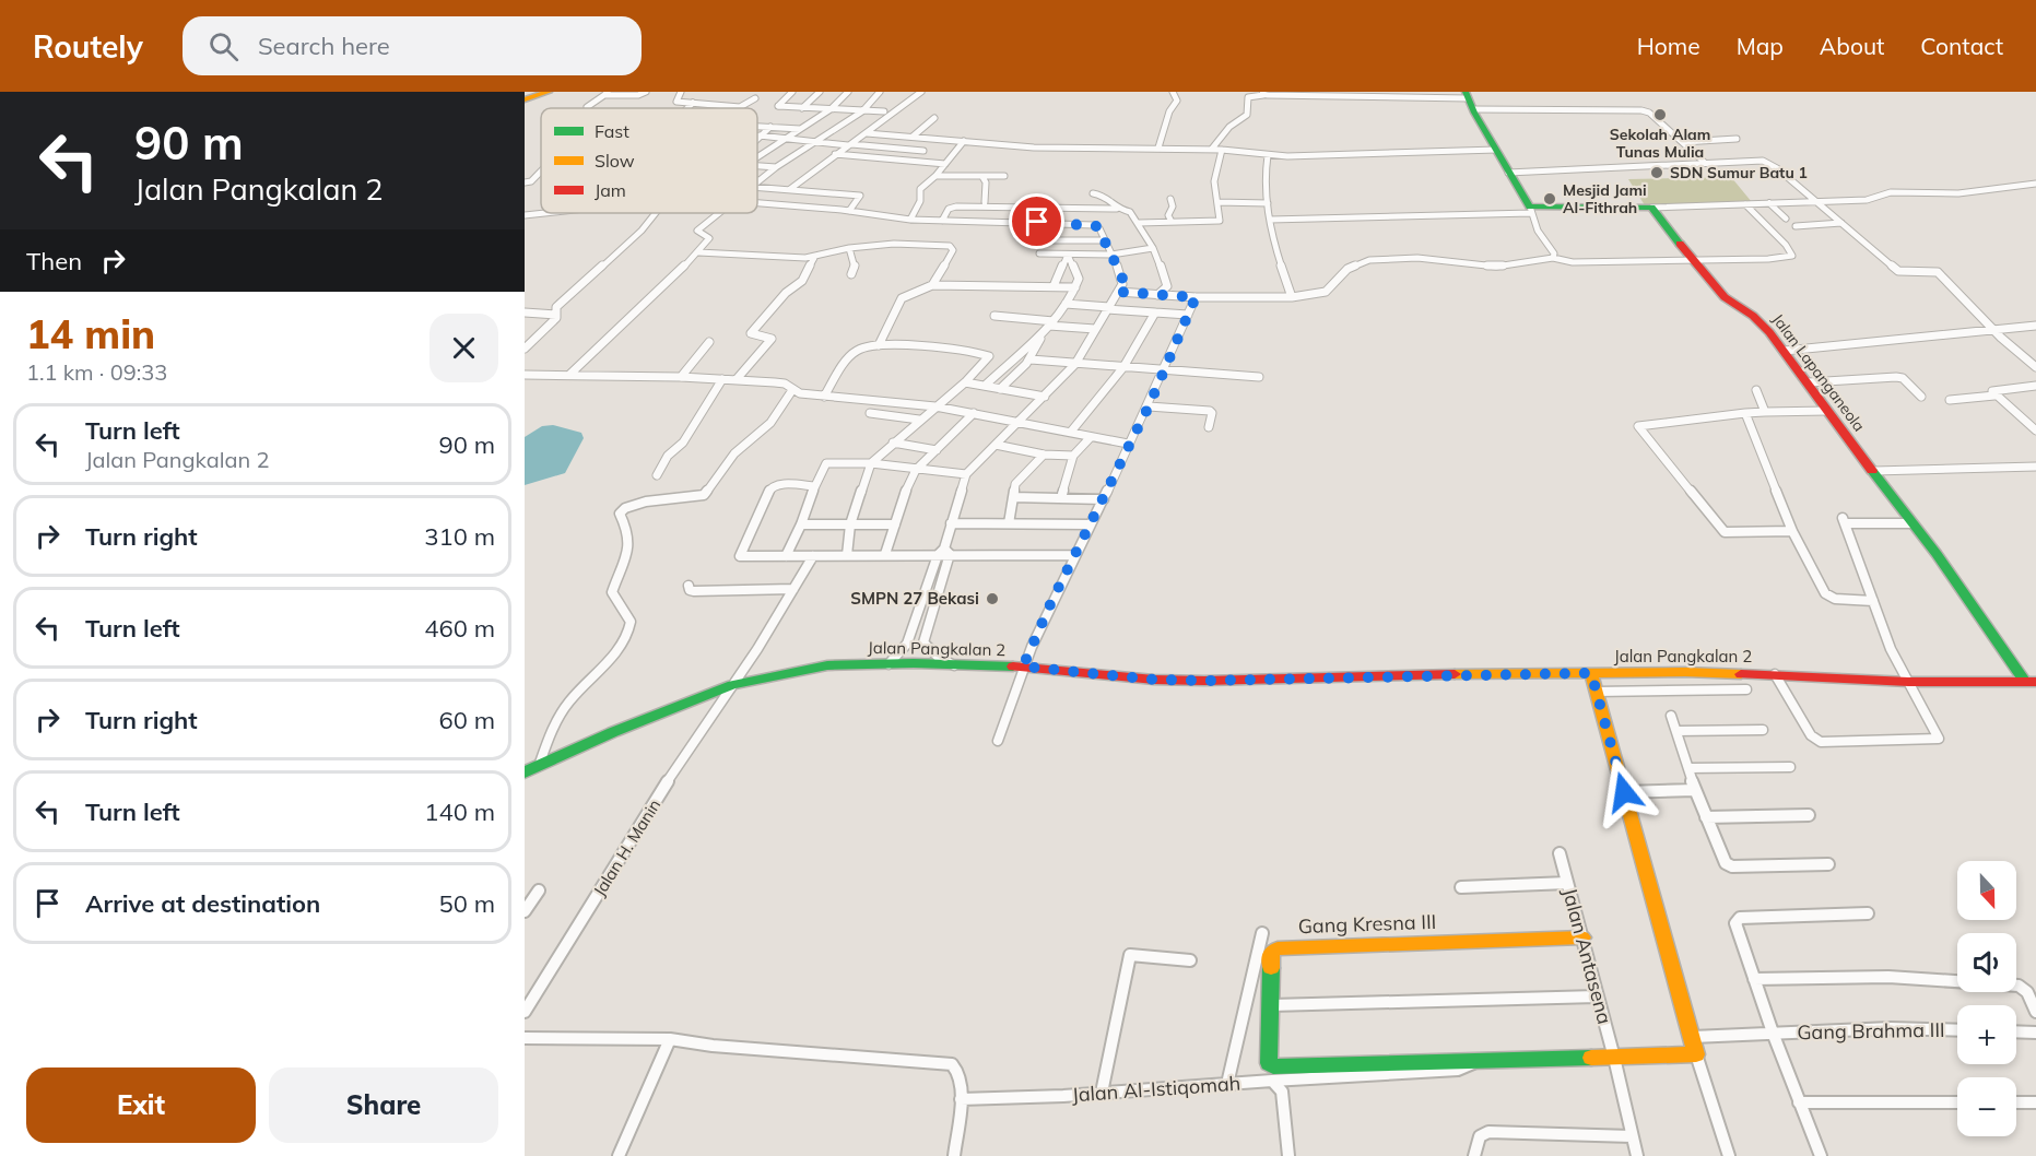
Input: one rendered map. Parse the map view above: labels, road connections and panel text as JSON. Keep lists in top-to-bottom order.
{
  "streets": {
    "main road": ["Jalan Lapanganeola", "Jalan Pangkalan 2", "Gang Kresna III"],
    "street": [
      "Jalan H. Manin",
      "Jalan Antasena",
      "Gang Brahma III",
      "Jalan Al-Istiqomah"
    ]
  },
  "crossings": [
    ["Jalan Lapanganeola", "Jalan Pangkalan 2"],
    ["Jalan Pangkalan 2", "Jalan H. Manin"],
    ["Gang Kresna III", "Jalan Antasena"],
    ["Gang Kresna III", "Jalan Al-Istiqomah"]
  ],
  "places": [
    "Sekolah Alam Tunas Mulia",
    "SDN Sumur Batu 1",
    "Mesjid Jami Al-Fithrah",
    "SMPN 27 Bekasi"
  ],
  "legend": ["Fast", "Slow", "Jam"],
  "north": "bottom",
  "page": {
    "header": "Routely",
    "search": "Search here",
    "nav": [
      "Home",
      "Map",
      "About",
      "Contact"
    ],
    "turn": ["90 m", "Jalan Pangkalan 2"],
    "then": "Then",
    "heading": ["14 min", "1.1 km · 09:33"],
    "list": [
      {
        "name": "Turn left",
        "note": "Jalan Pangkalan 2",
        "value": "90 m"
      },
      {
        "name": "Turn right",
        "value": "310 m"
      },
      {
        "name": "Turn left",
        "value": "460 m"
      },
      {
        "name": "Turn right",
        "value": "60 m"
      },
      {
        "name": "Turn left",
        "value": "140 m"
      },
      {
        "name": "Arrive at destination",
        "value": "50 m"
      }
    ],
    "map_buttons": ["+", "−"],
    "buttons": ["Exit", "Share"]
  }
}
